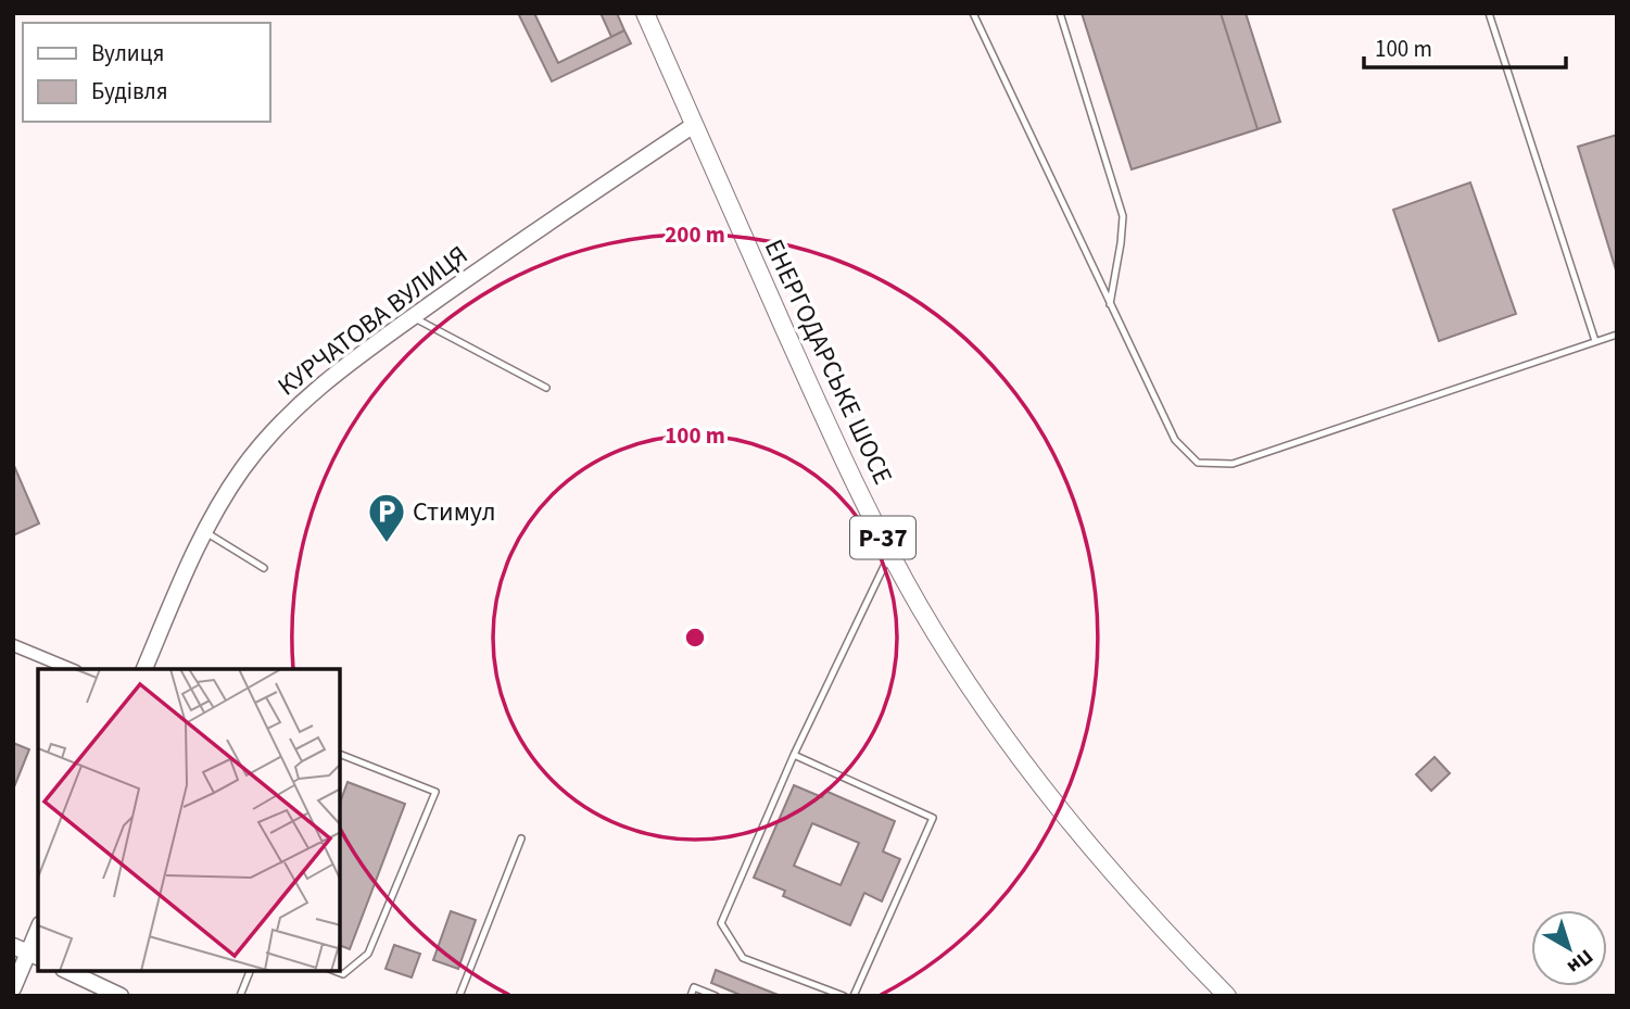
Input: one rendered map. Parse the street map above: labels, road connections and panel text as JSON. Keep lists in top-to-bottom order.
{
  "streets": {
    "main road": ["ЕНЕРГОДАРСЬКЕ ШОСЕ", "Р-37"],
    "street": ["КУРЧАТОВА ВУЛИЦЯ"]
  },
  "crossings": [
    ["КУРЧАТОВА ВУЛИЦЯ", "ЕНЕРГОДАРСЬКЕ ШОСЕ"]
  ],
  "places": {
    "parking": ["Стимул"]
  },
  "legend": ["Вулиця", "Будівля"],
  "scale_bar": "100 m",
  "north": "bottom right",
  "rings": ["200 m", "100 m"]
}
